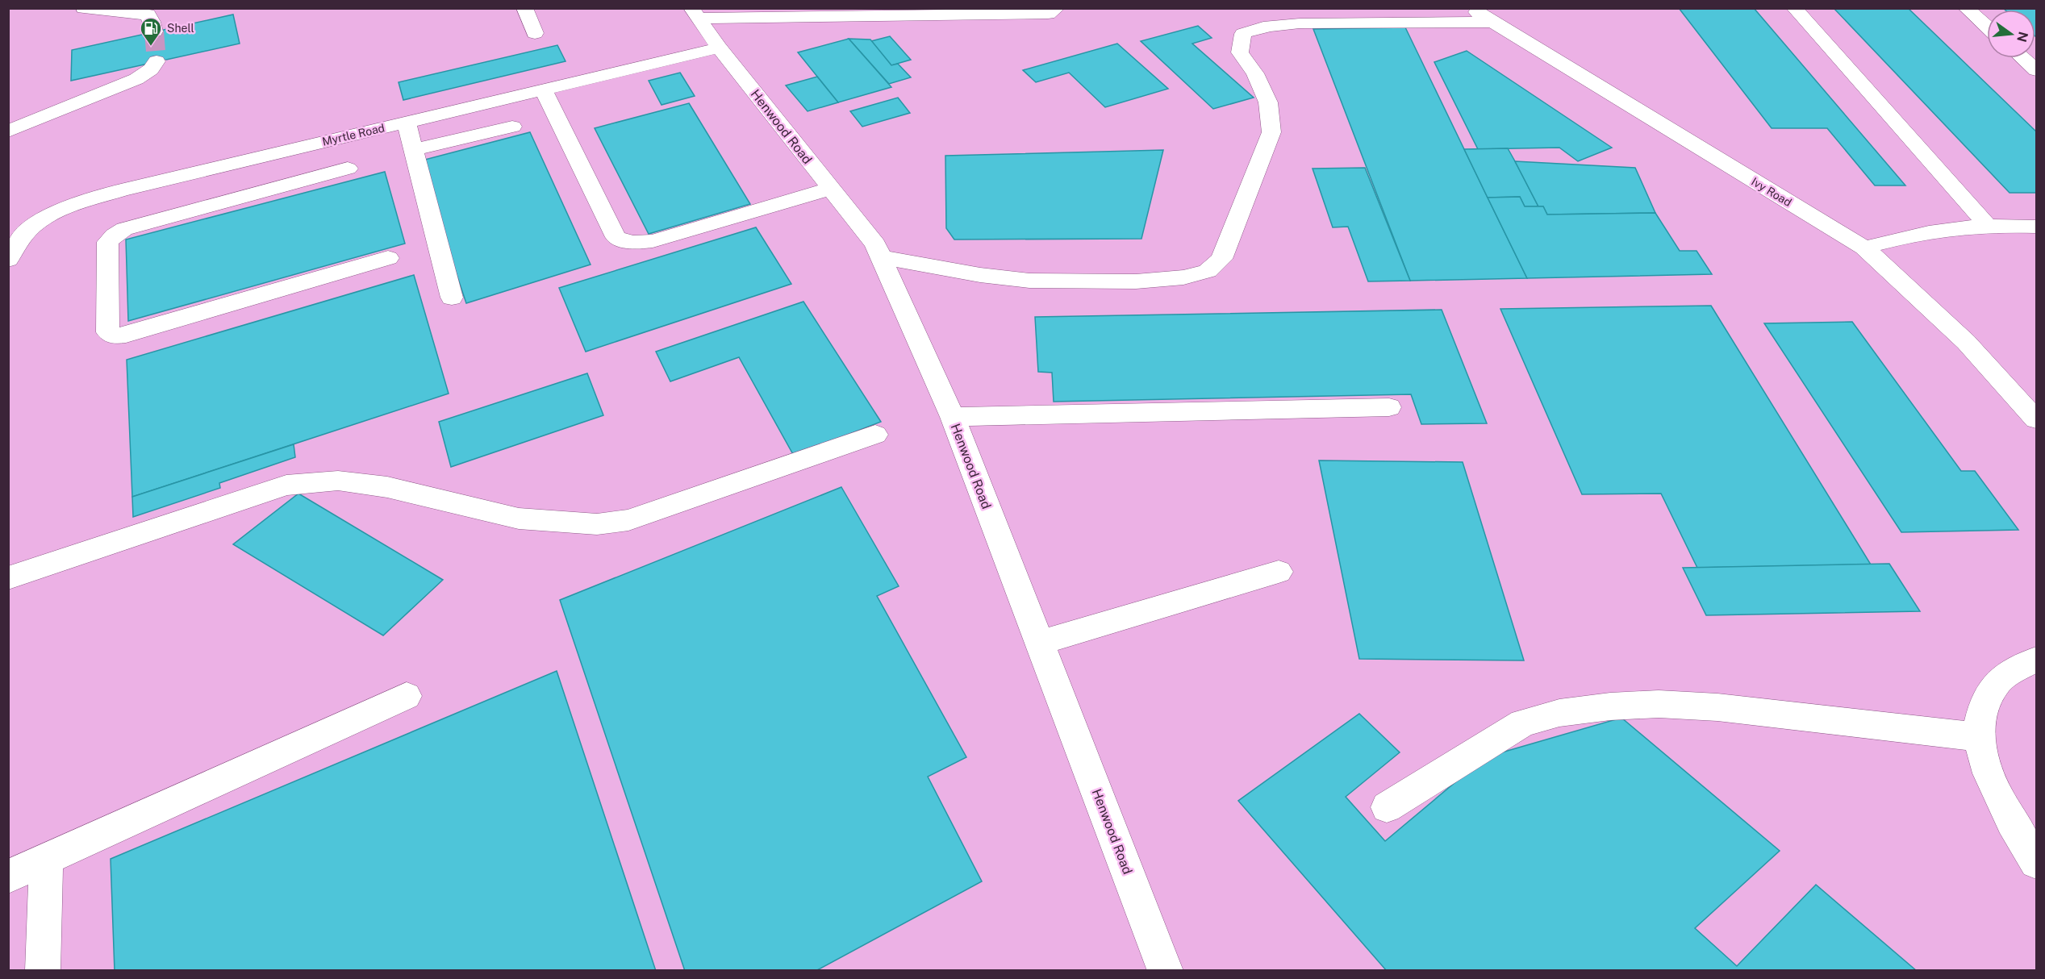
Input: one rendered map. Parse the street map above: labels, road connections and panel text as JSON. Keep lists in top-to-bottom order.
{
  "streets": {
    "street": ["Henwood Road", "Myrtle Road", "Ivy Road"]
  },
  "crossings": [
    ["Henwood Road", "Myrtle Road"]
  ],
  "places": {
    "fuel station": ["Shell"]
  },
  "north": "right"
}
